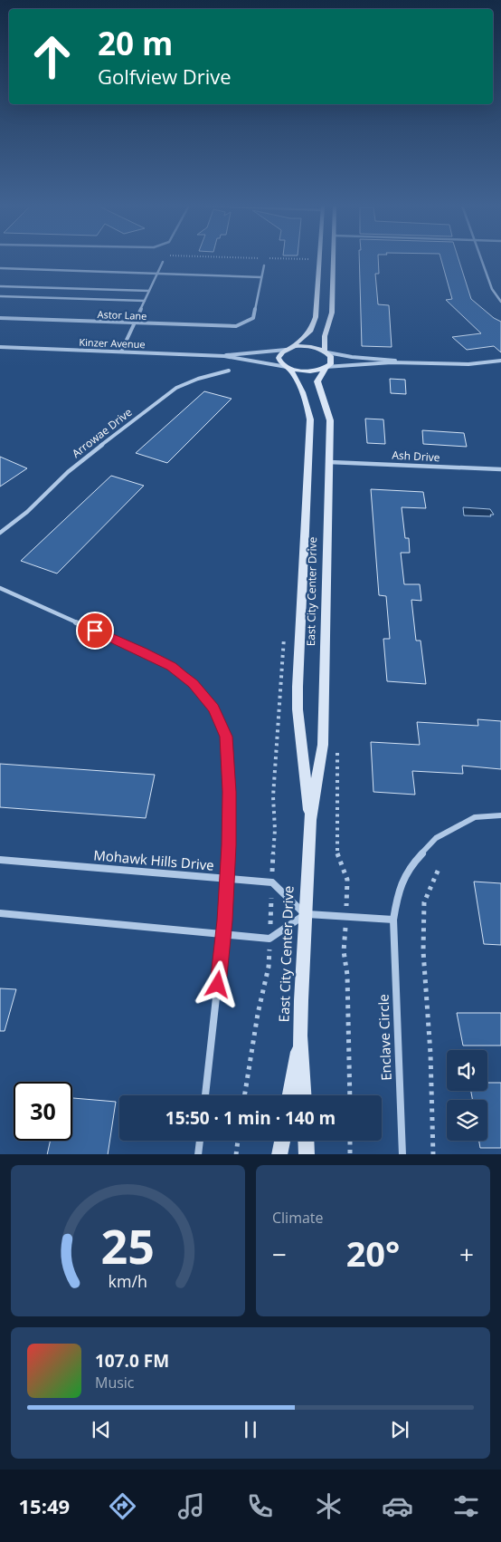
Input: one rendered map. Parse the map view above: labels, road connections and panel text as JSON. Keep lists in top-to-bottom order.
{
  "streets": {
    "street": [
      "Astor Lane",
      "Kinzer Avenue",
      "Arrowae Drive",
      "Ash Drive",
      "East City Center Drive",
      "Mohawk Hills Drive",
      "Enclave Circle"
    ]
  },
  "crossings": [
    ["Kinzer Avenue", "East City Center Drive"],
    ["Ash Drive", "East City Center Drive"]
  ],
  "page": {
    "turn": ["20 m", "Golfview Drive"],
    "limit": "30",
    "trip": "15:50 · 1 min · 140 m",
    "tile": "Climate",
    "heat": ["−", "20°", "+"],
    "song": ["107.0 FM", "Music"],
    "tabs": "15:49",
    "gauge": ["25", "km/h"]
  }
}
